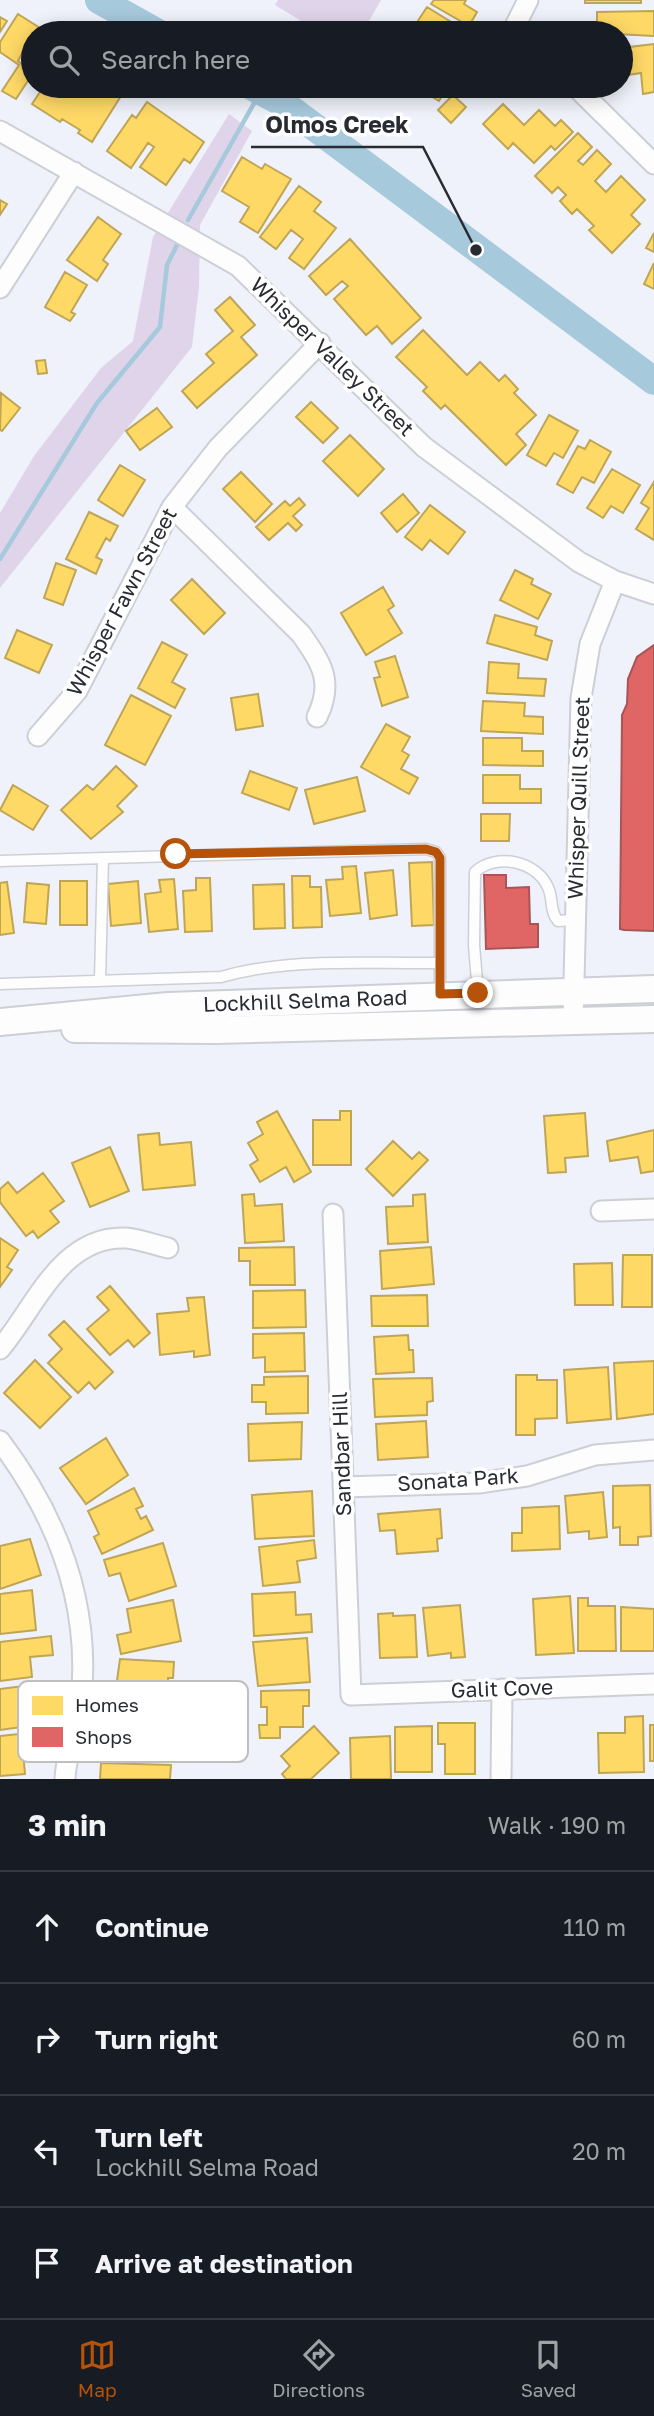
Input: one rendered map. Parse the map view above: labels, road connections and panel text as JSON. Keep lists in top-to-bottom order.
{
  "streets": {
    "main road": ["Lockhill Selma Road"],
    "street": [
      "Whisper Valley Street",
      "Whisper Fawn Street",
      "Whisper Quill Street",
      "Sandbar Hill",
      "Sonata Park",
      "Galit Cove"
    ]
  },
  "crossings": [
    ["Whisper Valley Street", "Whisper Fawn Street"],
    ["Whisper Valley Street", "Whisper Quill Street"],
    ["Whisper Quill Street", "Lockhill Selma Road"],
    ["Sandbar Hill", "Sonata Park"],
    ["Sandbar Hill", "Galit Cove"]
  ],
  "places": ["Olmos Creek"],
  "legend": ["Homes", "Shops"],
  "page": {
    "search": "Search here",
    "heading": ["3 min", "Walk · 190 m"],
    "list": [
      ["Continue", "110 m"],
      ["Turn right", "60 m"],
      ["Turn left", "Lockhill Selma Road", "20 m"],
      "Arrive at destination"
    ],
    "nav": ["Map", "Directions", "Saved"]
  }
}
